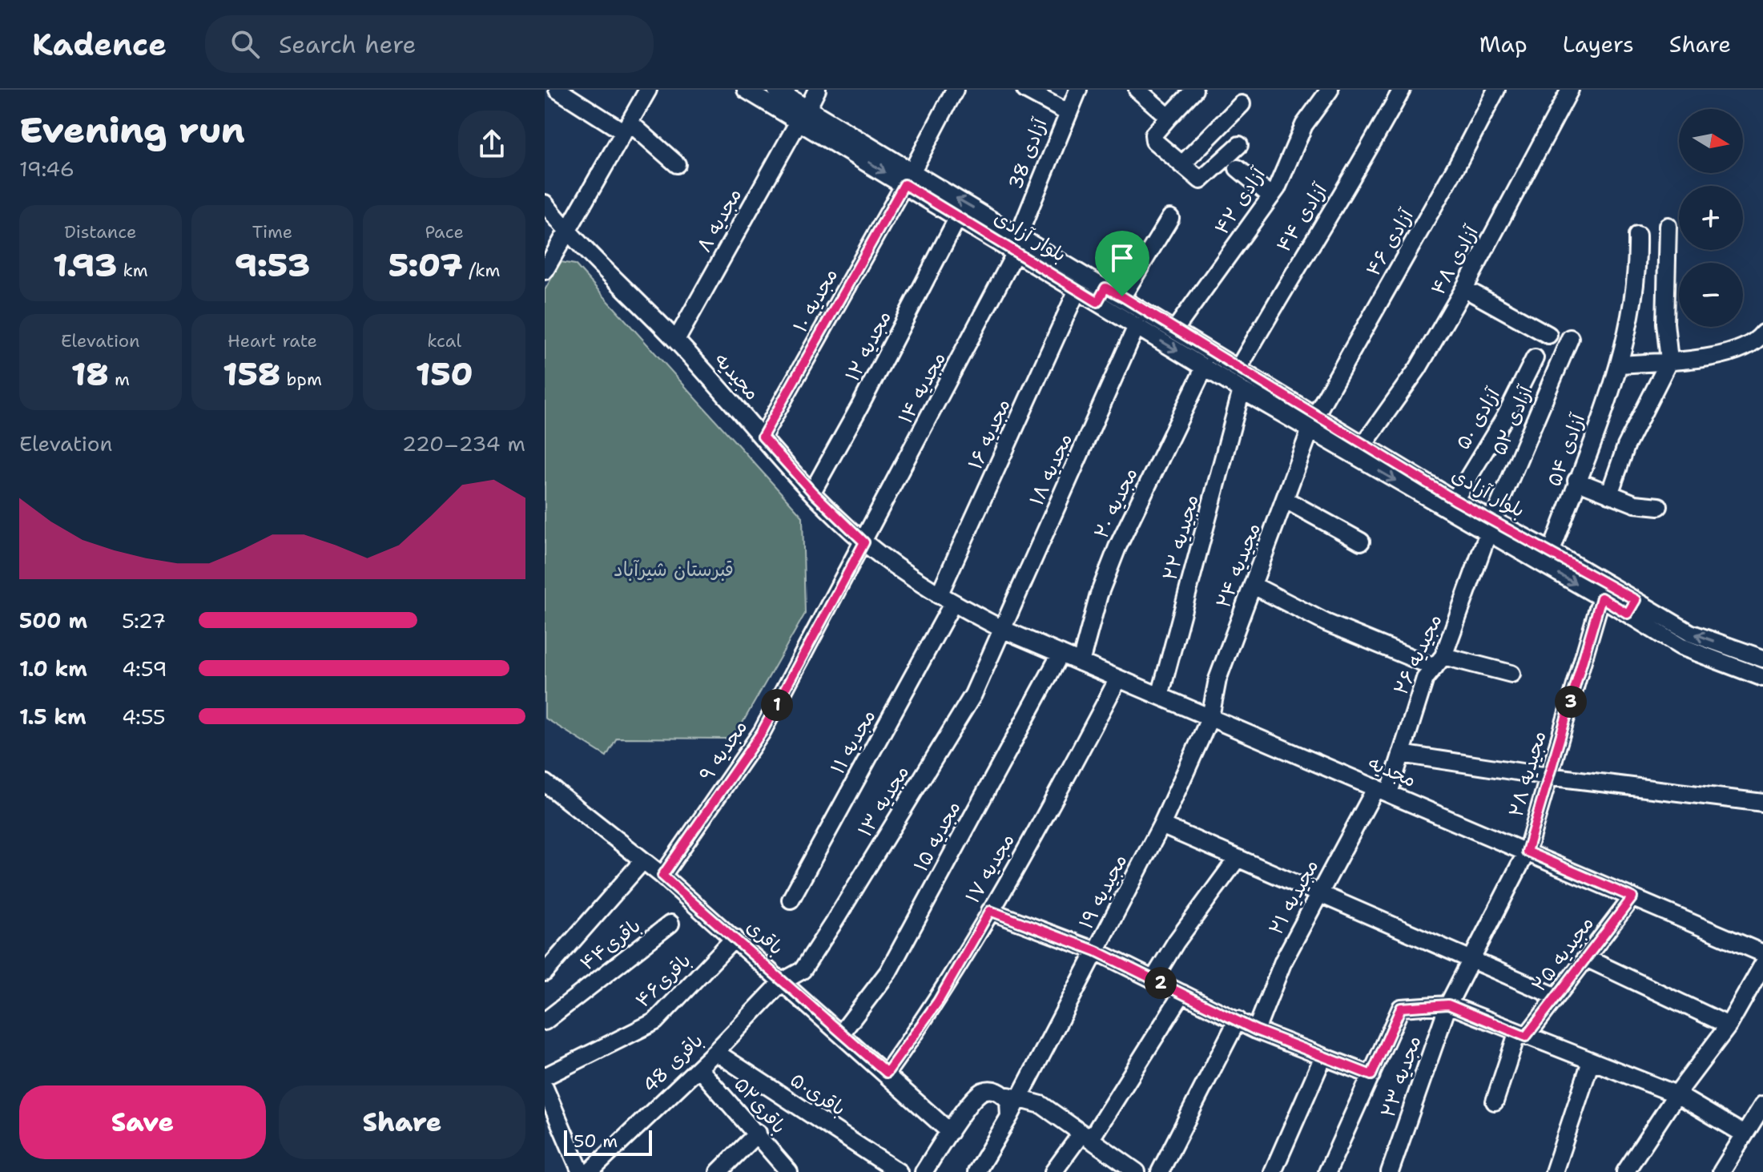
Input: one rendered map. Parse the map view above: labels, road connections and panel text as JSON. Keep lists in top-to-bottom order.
{
  "streets": {
    "street": [
      "آزادی 38",
      "آزادی ۴۲",
      "آزادی ۴۴",
      "مجدیه ۸",
      "بلوار آزادی",
      "آزادی ۴۶",
      "آزادی ۴۸",
      "مجدیه ۱۰",
      "مجدیه ۱۲",
      "مجیدیه",
      "مجدیه ۱۴",
      "آزادی ۵۰",
      "آزادی ۵۲",
      "مجدیه ۱۶",
      "آزادی ۵۴",
      "مجدیه ۱۸",
      "مجدیه ۲۰",
      "مجیدیه ۲۲",
      "مجیدیه ۲۴",
      "مجیدیه ۲۶",
      "مجدیه ۱۱",
      "مجدیه ۹",
      "مجدیه",
      "مجیدیه ۲۸",
      "مجدیه ۱۳",
      "مجدیه ۱۵",
      "مجدیه ۱۷",
      "مجیدیه ۱۹",
      "مجیدیه ۲۱",
      "باقری",
      "باقری۴۴",
      "مجیدیه ۲۵",
      "باقری۴۶",
      "باقری 48",
      "مجدیه ۲۳",
      "باقری۵۰",
      "باقری۵۲"
    ]
  },
  "crossings": [
    ["آزادی 38", "بلوار آزادی"],
    ["آزادی 38", "مجدیه ۱۴"],
    ["آزادی ۴۲", "بلوار آزادی"],
    ["آزادی ۴۴", "بلوار آزادی"],
    ["مجدیه ۸", "بلوار آزادی"],
    ["مجدیه ۸", "مجیدیه"],
    ["بلوار آزادی", "آزادی ۴۶"],
    ["بلوار آزادی", "آزادی ۴۸"],
    ["بلوار آزادی", "مجدیه ۱۰"],
    ["بلوار آزادی", "مجدیه ۱۲"],
    ["بلوار آزادی", "مجدیه ۱۴"],
    ["بلوار آزادی", "آزادی ۵۰"],
    ["بلوار آزادی", "آزادی ۵۲"],
    ["بلوار آزادی", "مجدیه ۱۶"],
    ["بلوار آزادی", "آزادی ۵۴"],
    ["بلوار آزادی", "مجدیه ۱۸"],
    ["بلوار آزادی", "مجدیه ۲۰"],
    ["بلوار آزادی", "مجیدیه ۲۲"],
    ["بلوار آزادی", "مجیدیه ۲۴"],
    ["بلوار آزادی", "مجیدیه ۲۶"],
    ["بلوار آزادی", "مجیدیه ۲۸"],
    ["آزادی ۴۶", "مجیدیه ۲۴"],
    ["مجدیه ۱۰", "مجیدیه"],
    ["مجدیه ۱۲", "مجیدیه"],
    ["مجیدیه", "مجدیه ۱۴"],
    ["مجیدیه", "مجدیه ۱۶"],
    ["مجیدیه", "مجدیه ۱۸"],
    ["مجیدیه", "مجدیه ۱۱"],
    ["مجیدیه", "مجدیه ۹"],
    ["مجیدیه", "مجدیه"],
    ["مجیدیه", "مجدیه ۱۳"],
    ["مجدیه ۱۴", "مجدیه ۹"],
    ["آزادی ۵۲", "مجیدیه ۲۶"],
    ["مجدیه ۱۶", "مجدیه ۱۱"],
    ["مجدیه ۱۸", "مجدیه"],
    ["مجدیه ۱۸", "مجدیه ۱۳"],
    ["مجدیه ۲۰", "مجدیه"],
    ["مجیدیه ۲۲", "مجدیه"],
    ["مجیدیه ۲۴", "مجدیه"],
    ["مجیدیه ۲۴", "مجیدیه ۱۹"],
    ["مجیدیه ۲۶", "مجدیه"],
    ["مجیدیه ۲۶", "مجیدیه ۲۱"],
    ["مجدیه ۹", "باقری"],
    ["مجدیه", "مجیدیه ۲۸"],
    ["مجدیه", "مجدیه ۱۳"],
    ["مجدیه", "مجدیه ۱۵"],
    ["مجدیه", "مجدیه ۱۷"],
    ["مجدیه", "مجیدیه ۱۹"],
    ["مجدیه", "مجیدیه ۲۱"],
    ["مجدیه", "مجیدیه ۲۵"],
    ["مجیدیه ۲۸", "مجدیه ۲۳"],
    ["مجدیه ۱۳", "باقری"],
    ["مجدیه ۱۳", "باقری 48"],
    ["مجدیه ۱۵", "باقری"],
    ["مجدیه ۱۷", "باقری"],
    ["باقری", "باقری۴۶"],
    ["باقری", "باقری 48"],
    ["باقری 48", "باقری۵۰"],
    ["باقری 48", "باقری۵۲"]
  ],
  "parks": ["قبرستان شیرآباد"],
  "scale_bar": "50 m",
  "north": "right",
  "page": {
    "header": "Kadence",
    "search": "Search here",
    "nav": ["Map", "Layers", "Share"],
    "heading": ["Evening run", "19:46"],
    "map_buttons": ["+", "−"],
    "stats": [
      ["Distance", "1.93 km"],
      ["Time", "9:53"],
      ["Pace", "5:07 /km"],
      ["Elevation", "18 m"],
      ["Heart rate", "158 bpm"],
      ["kcal", "150"]
    ],
    "chart": ["Elevation", "220–234 m"],
    "list": [
      {
        "name": "500 m",
        "note": "5:27"
      },
      {
        "name": "1.0 km",
        "note": "4:59"
      },
      {
        "name": "1.5 km",
        "note": "4:55"
      }
    ],
    "pins": ["3", "1", "2"],
    "buttons": ["Save", "Share"],
    "scale": "50 m"
  }
}
